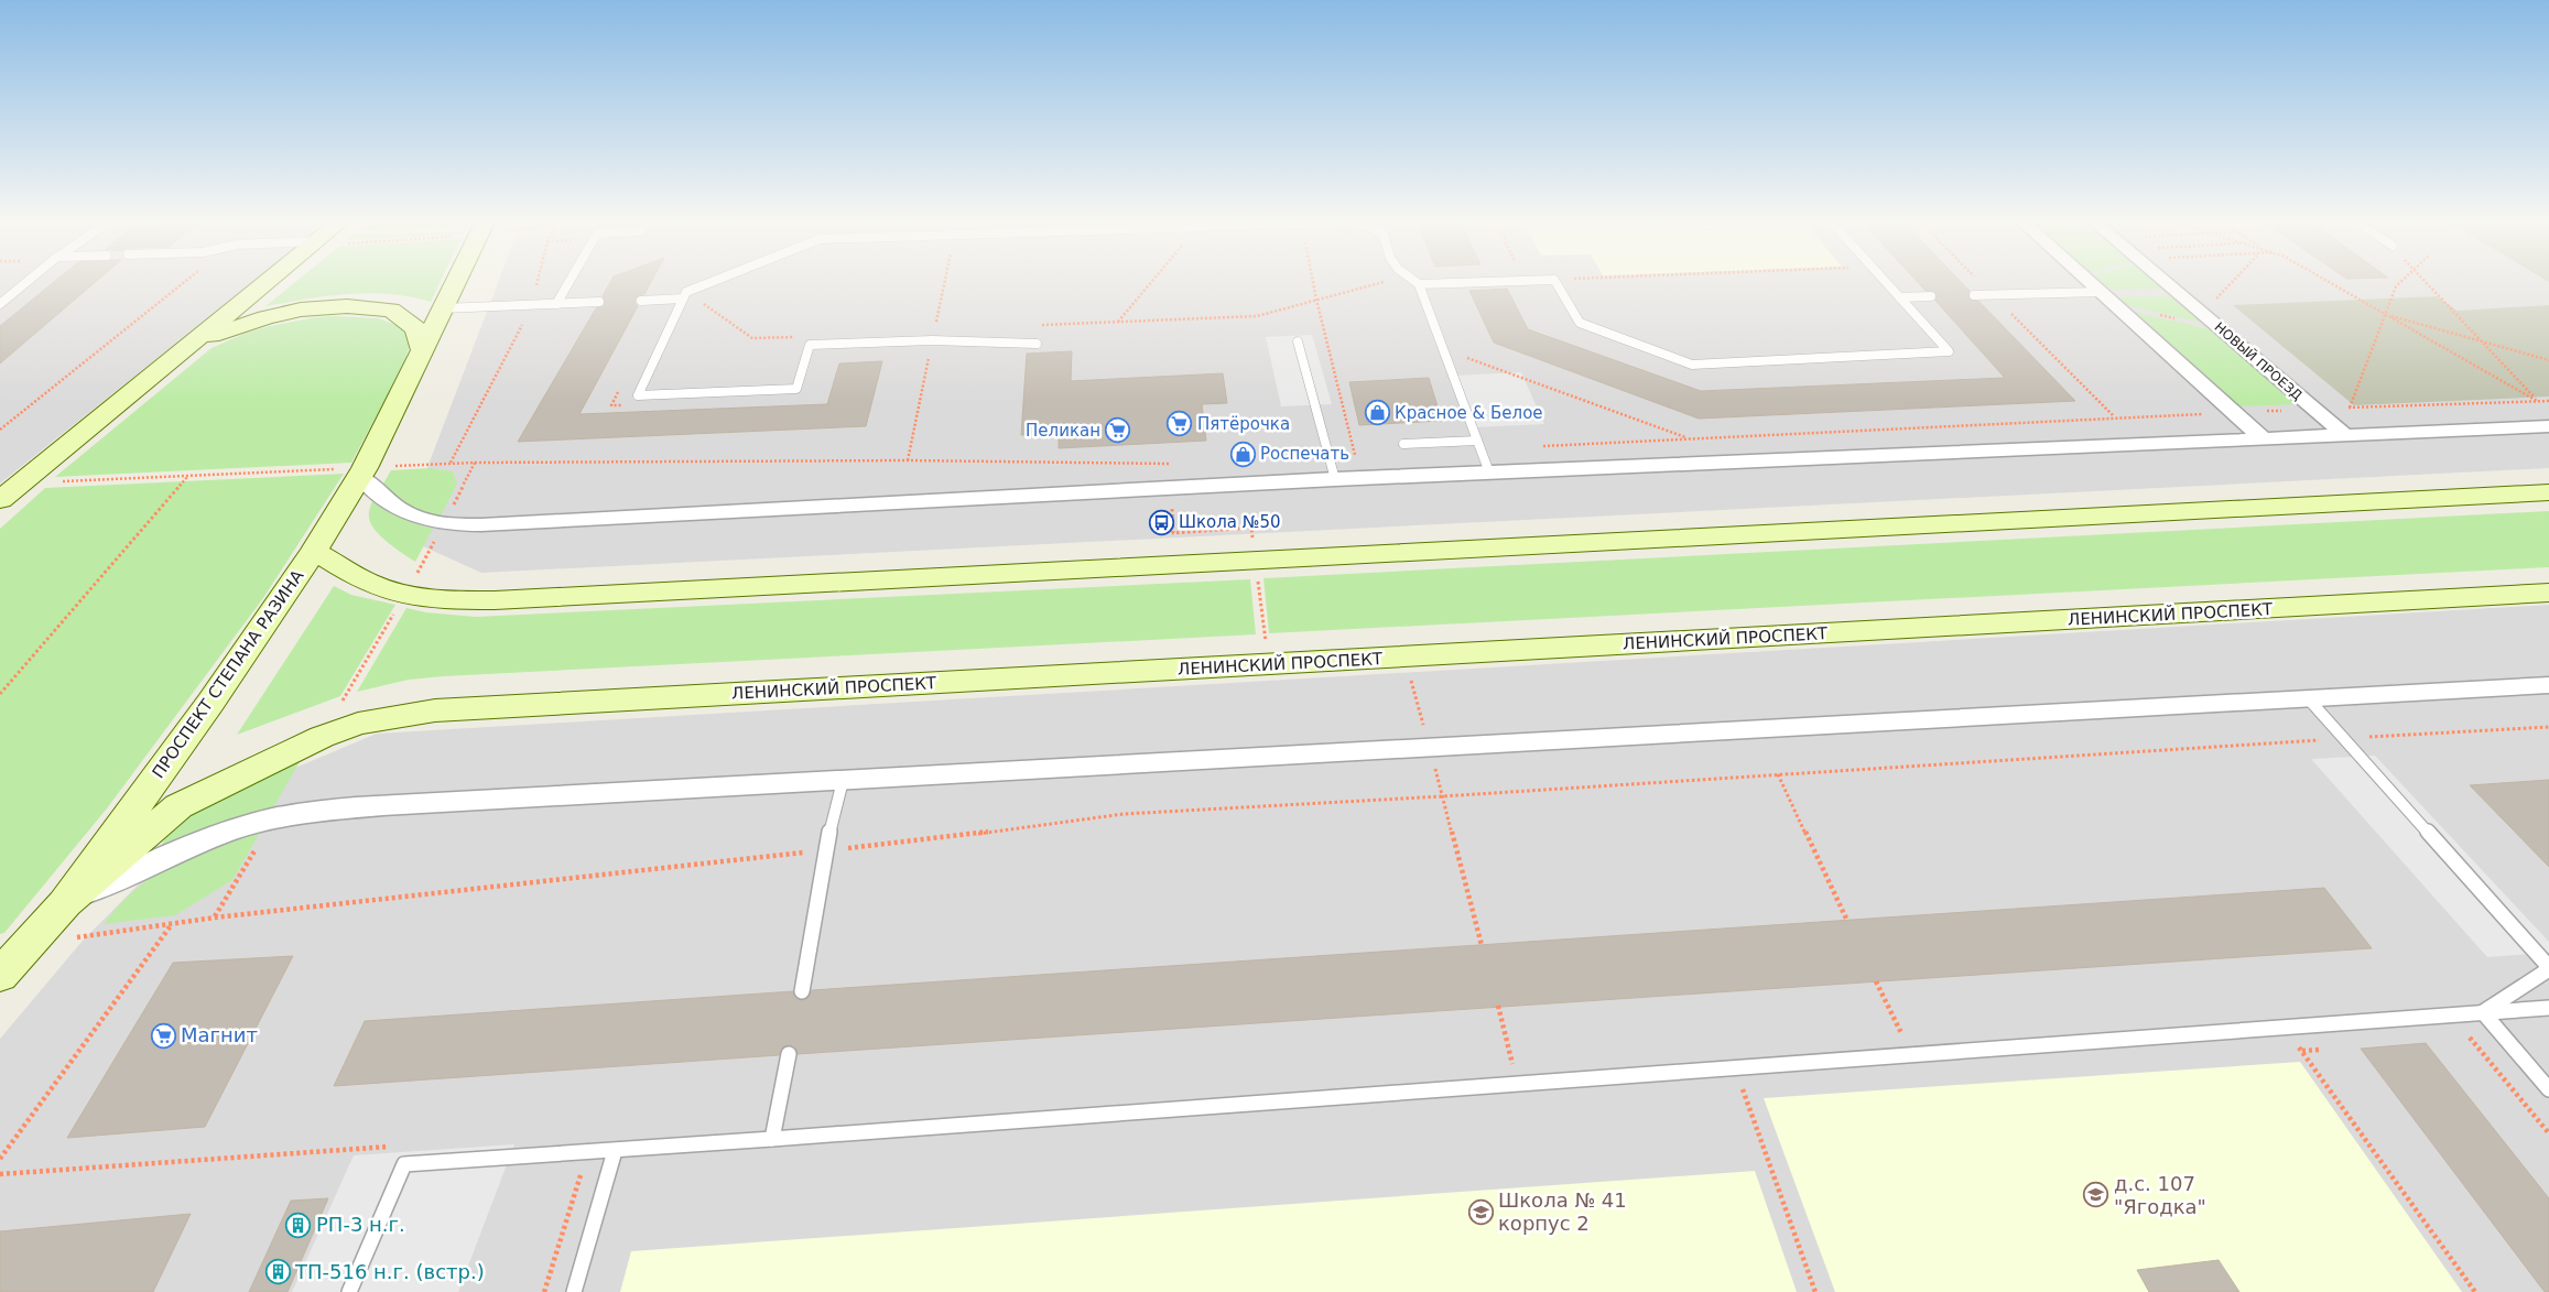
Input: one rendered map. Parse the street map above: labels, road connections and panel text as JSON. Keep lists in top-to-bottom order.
{
  "streets": {
    "main road": ["ЛЕНИНСКИЙ ПРОСПЕКТ", "ПРОСПЕКТ СТЕПАНА РАЗИНА"],
    "street": ["НОВЫЙ ПРОЕЗД"]
  },
  "crossings": [
    ["ЛЕНИНСКИЙ ПРОСПЕКТ", "ПРОСПЕКТ СТЕПАНА РАЗИНА"]
  ],
  "places": {
    "shop": ["Красное & Белое", "Роспечать"],
    "supermarket": ["Пятёрочка", "Пеликан", "Магнит"],
    "bus stop": ["Школа №50"],
    "school or university": ["д.с. 107 \"Ягодка\"", "Школа № 41 корпус 2"],
    "building": ["РП-3 н.г.", "ТП-516 н.г. (встр.)"]
  }
}
